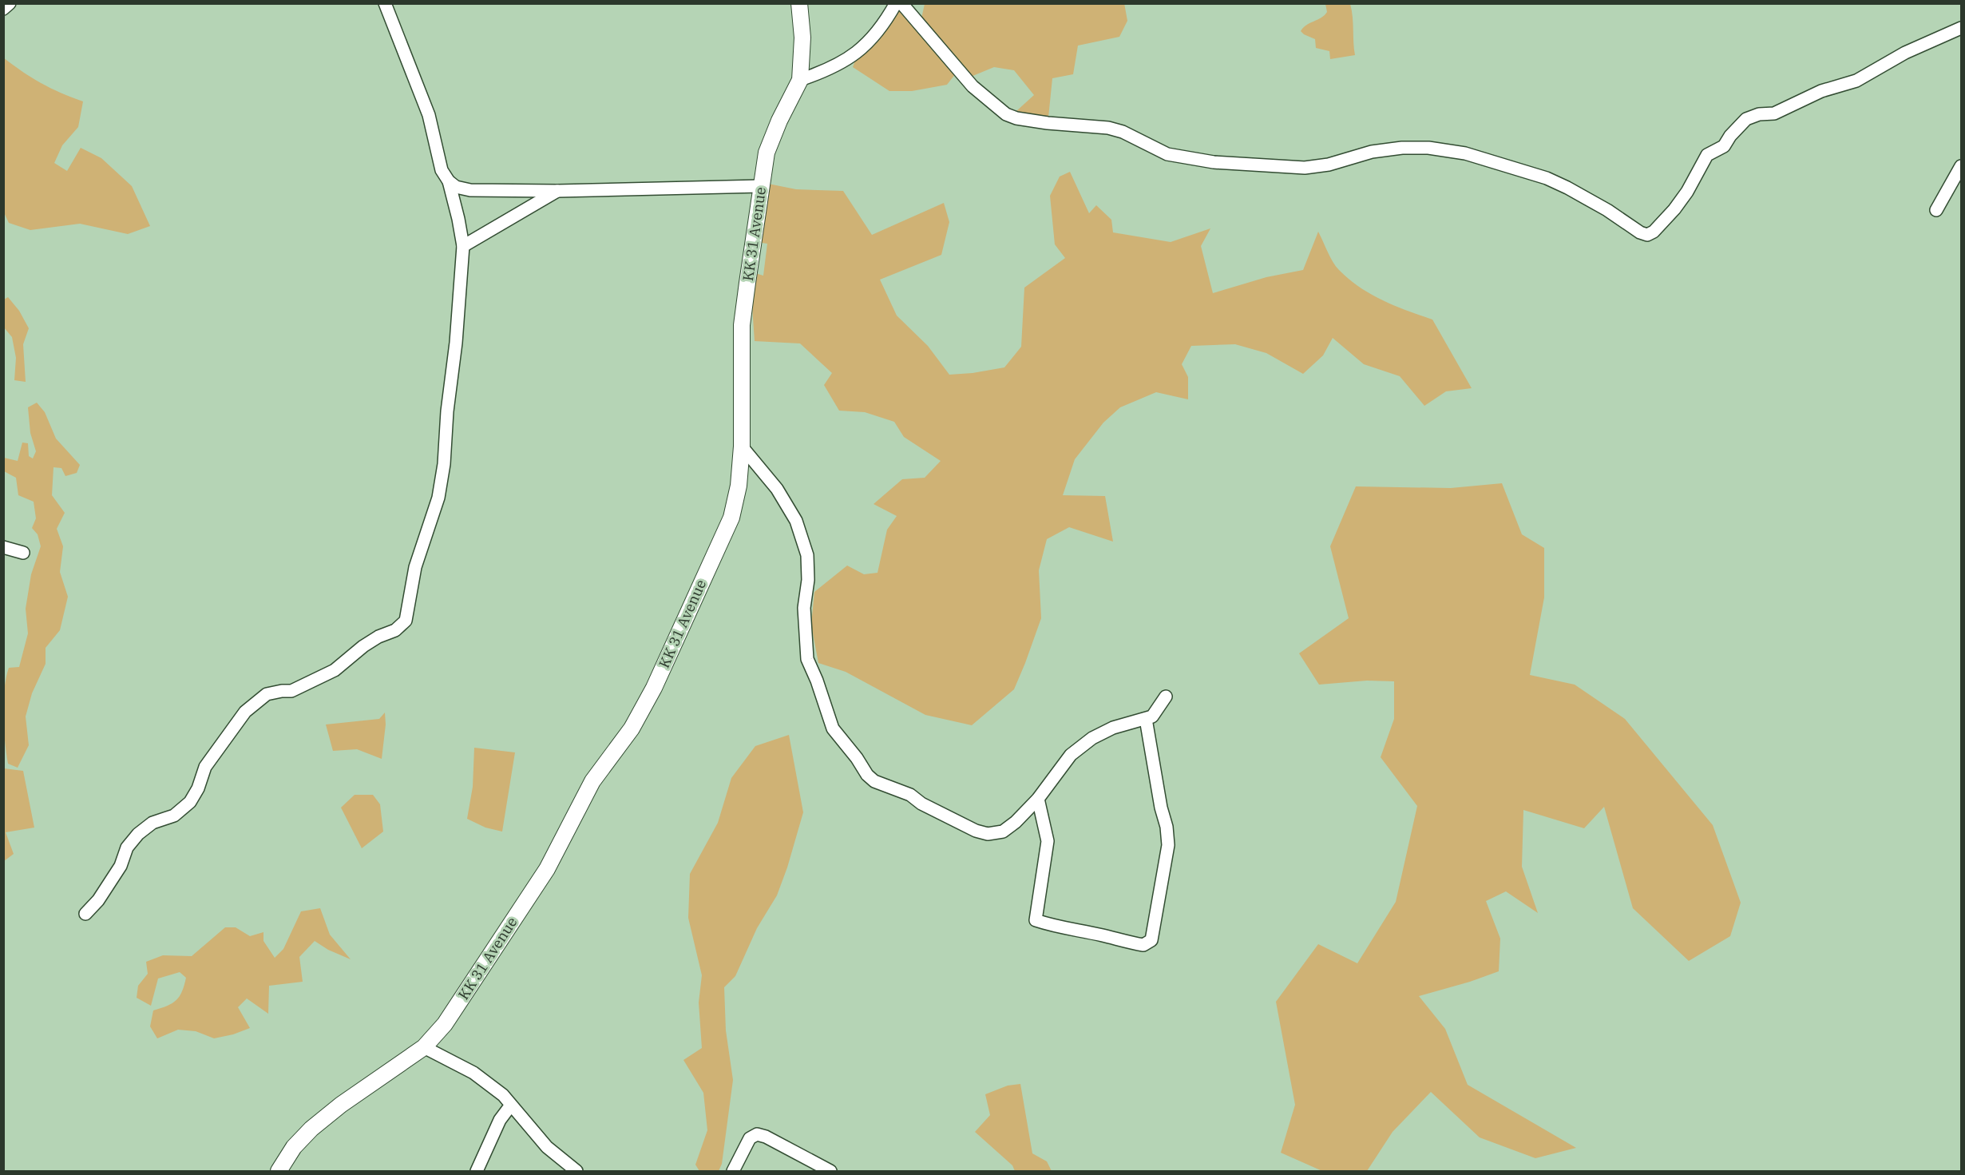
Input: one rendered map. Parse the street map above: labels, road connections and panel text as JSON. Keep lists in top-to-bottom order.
{
  "streets": {
    "main road": ["KK 31 Avenue"]
  }
}
